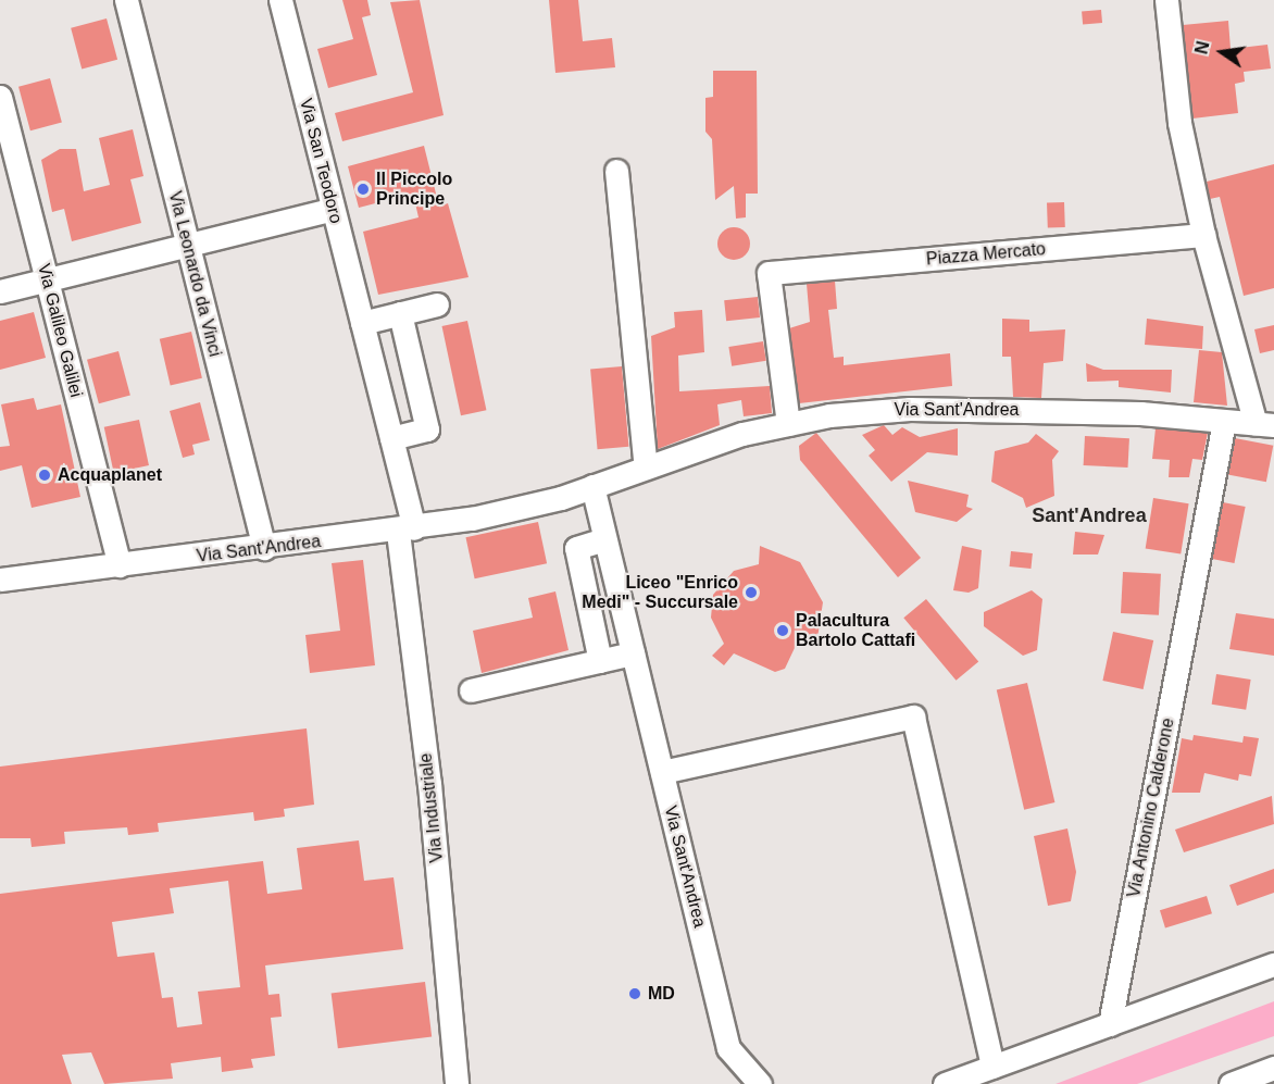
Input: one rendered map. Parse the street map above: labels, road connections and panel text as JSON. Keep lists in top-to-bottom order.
{
  "streets": {
    "street": [
      "Via San Teodoro",
      "Piazza Mercato",
      "Via Leonardo da Vinci",
      "Via Galileo Galilei",
      "Via Sant'Andrea",
      "Via Industriale",
      "Via Antonino Calderone"
    ]
  },
  "crossings": [
    ["Via San Teodoro", "Via Sant'Andrea"],
    ["Via San Teodoro", "Via Industriale"],
    ["Piazza Mercato", "Via Sant'Andrea"],
    ["Via Leonardo da Vinci", "Via Sant'Andrea"],
    ["Via Galileo Galilei", "Via Sant'Andrea"],
    ["Via Sant'Andrea", "Via Industriale"],
    ["Via Sant'Andrea", "Via Antonino Calderone"]
  ],
  "districts": ["Sant'Andrea"],
  "places": [
    "Il Piccolo Principe",
    "Acquaplanet",
    "Liceo \"Enrico Medi\" - Succursale",
    "Palacultura Bartolo Cattafi",
    "MD"
  ],
  "north": "left"
}
